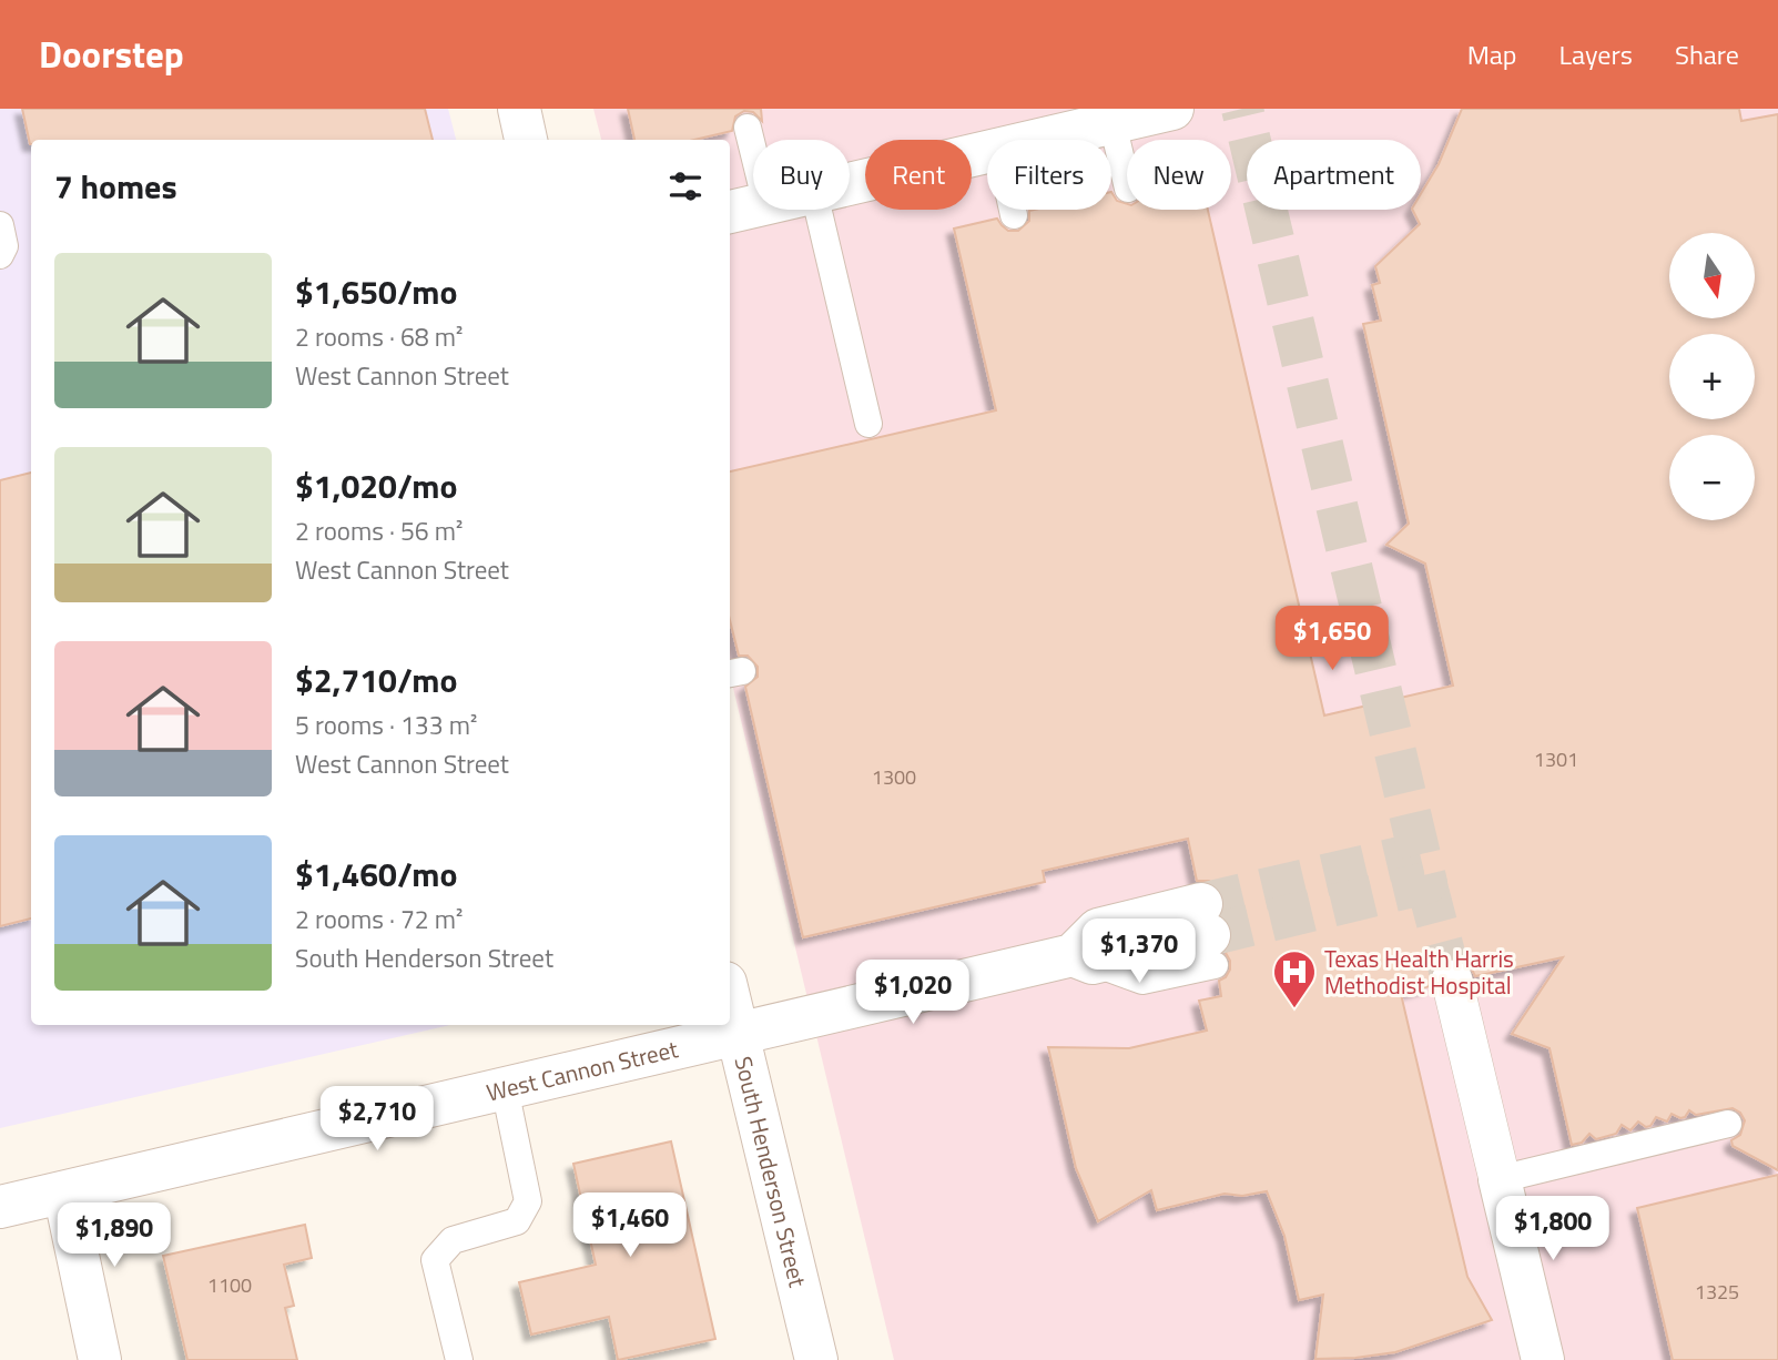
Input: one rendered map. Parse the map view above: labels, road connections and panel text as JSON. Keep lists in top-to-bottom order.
{
  "streets": {
    "street": ["West Cannon Street", "South Henderson Street"]
  },
  "crossings": [
    ["West Cannon Street", "South Henderson Street"]
  ],
  "places": {
    "hospital": ["Texas Health Harris Methodist Hospital"]
  },
  "house_numbers": [
    "1301",
    "1300",
    "1100",
    "1325"
  ],
  "north": "bottom",
  "page": {
    "header": "Doorstep",
    "nav": ["Map", "Layers", "Share"],
    "chip": [
      "Buy",
      "Rent",
      "Filters",
      "New",
      "Apartment"
    ],
    "heading": "7 homes",
    "map_buttons": ["+", "−"],
    "list": [
      {
        "name": "$1,650/mo",
        "note": "2 rooms · 68 m² · West Cannon Street"
      },
      {
        "name": "$1,020/mo",
        "note": "2 rooms · 56 m² · West Cannon Street"
      },
      {
        "name": "$2,710/mo",
        "note": "5 rooms · 133 m² · West Cannon Street"
      },
      {
        "name": "$1,460/mo",
        "note": "2 rooms · 72 m² · South Henderson Street"
      }
    ],
    "price": [
      "$1,650",
      "$1,370",
      "$1,020",
      "$2,710",
      "$1,460",
      "$1,800",
      "$1,890"
    ]
  }
}
